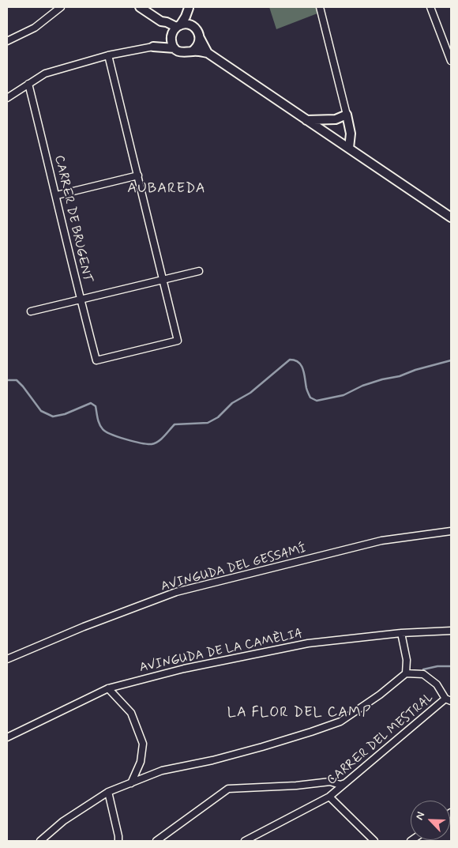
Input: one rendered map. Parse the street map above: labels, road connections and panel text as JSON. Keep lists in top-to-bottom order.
{
  "streets": {
    "street": [
      "CARRER DE BRUGENT",
      "AVINGUDA DEL GESSAMÍ",
      "AVINGUDA DE LA CAMÈLIA",
      "CARRER DEL MESTRAL"
    ]
  },
  "districts": ["AUBAREDA", "LA FLOR DEL CAMP"],
  "north": "top left"
}
